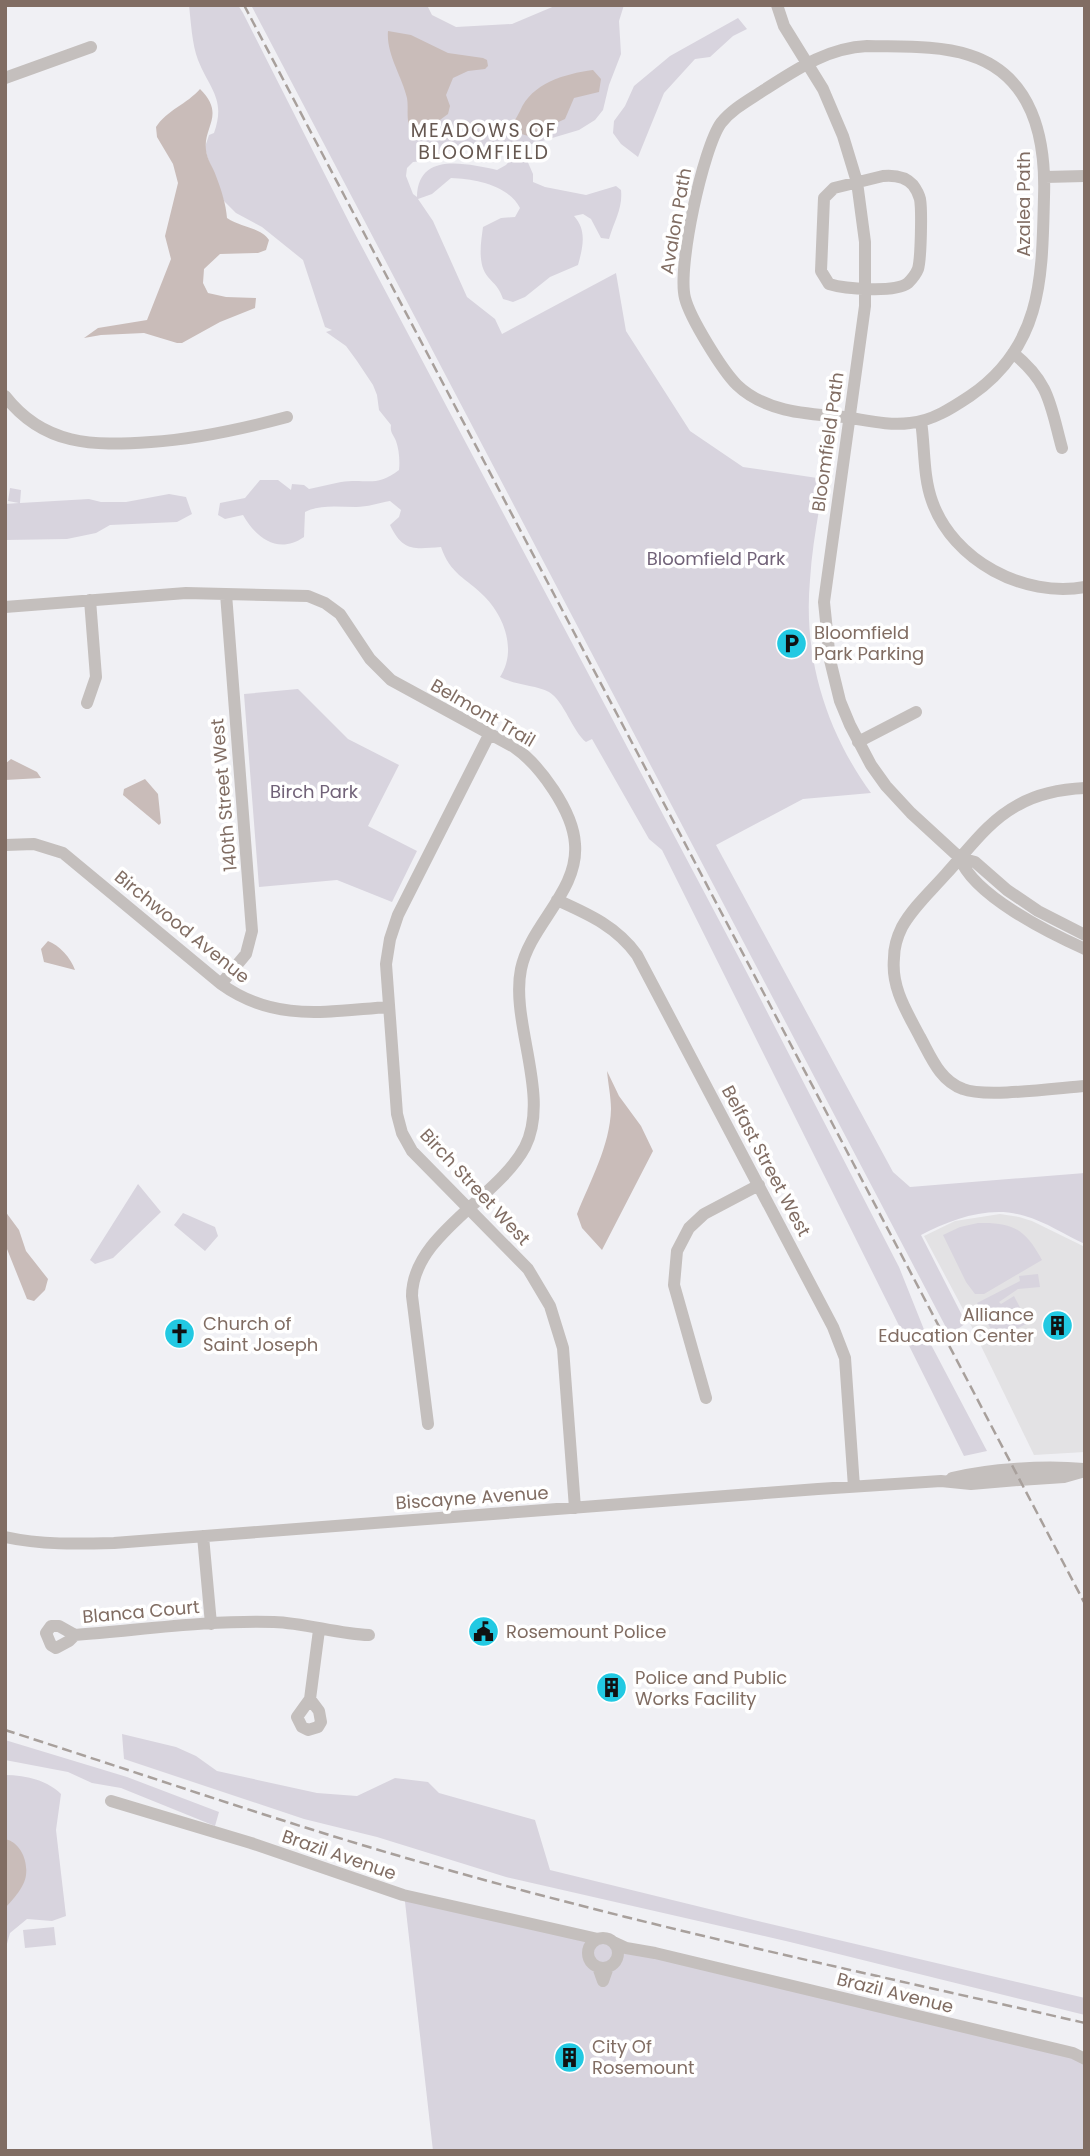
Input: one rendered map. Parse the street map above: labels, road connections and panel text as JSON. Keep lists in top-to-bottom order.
{
  "streets": {
    "street": [
      "Azalea Path",
      "Avalon Path",
      "Bloomfield Path",
      "Belmont Trail",
      "140th Street West",
      "Birchwood Avenue",
      "Belfast Street West",
      "Birch Street West",
      "Biscayne Avenue",
      "Blanca Court",
      "Brazil Avenue"
    ]
  },
  "crossings": [
    ["Azalea Path", "Avalon Path"],
    ["Azalea Path", "Bloomfield Path"],
    ["Avalon Path", "Bloomfield Path"],
    ["Belmont Trail", "140th Street West"],
    ["Belmont Trail", "Belfast Street West"],
    ["Belmont Trail", "Birch Street West"],
    ["140th Street West", "Birchwood Avenue"],
    ["Birchwood Avenue", "Birch Street West"],
    ["Belfast Street West", "Biscayne Avenue"],
    ["Birch Street West", "Biscayne Avenue"]
  ],
  "districts": ["MEADOWS OF BLOOMFIELD"],
  "parks": ["Bloomfield Park", "Birch Park"],
  "places": {
    "parking": ["Bloomfield Park Parking"],
    "building": ["Alliance Education Center", "Police and Public Works Facility", "City Of Rosemount"],
    "church": ["Church of Saint Joseph"],
    "public building": ["Rosemount Police"]
  }
}
